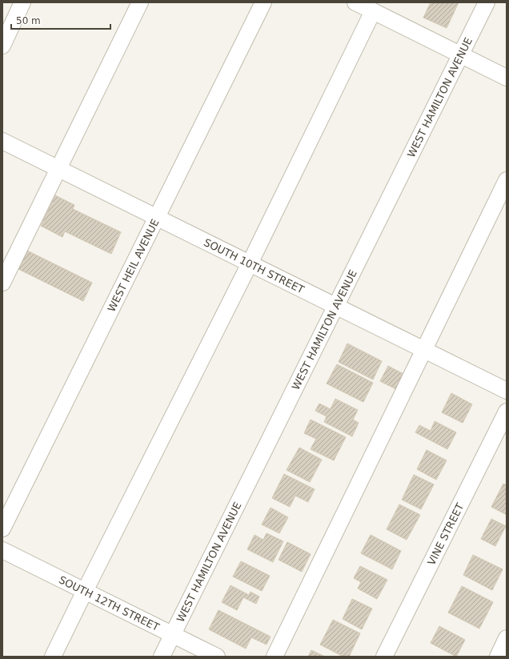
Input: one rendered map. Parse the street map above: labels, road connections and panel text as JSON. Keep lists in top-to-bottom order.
{
  "streets": {
    "street": [
      "WEST HAMILTON AVENUE",
      "WEST HEIL AVENUE",
      "SOUTH 10TH STREET",
      "VINE STREET",
      "SOUTH 12TH STREET"
    ]
  },
  "crossings": [
    ["WEST HAMILTON AVENUE", "SOUTH 10TH STREET"],
    ["WEST HAMILTON AVENUE", "SOUTH 12TH STREET"],
    ["WEST HEIL AVENUE", "SOUTH 10TH STREET"]
  ],
  "scale_bar": "50 m"
}
